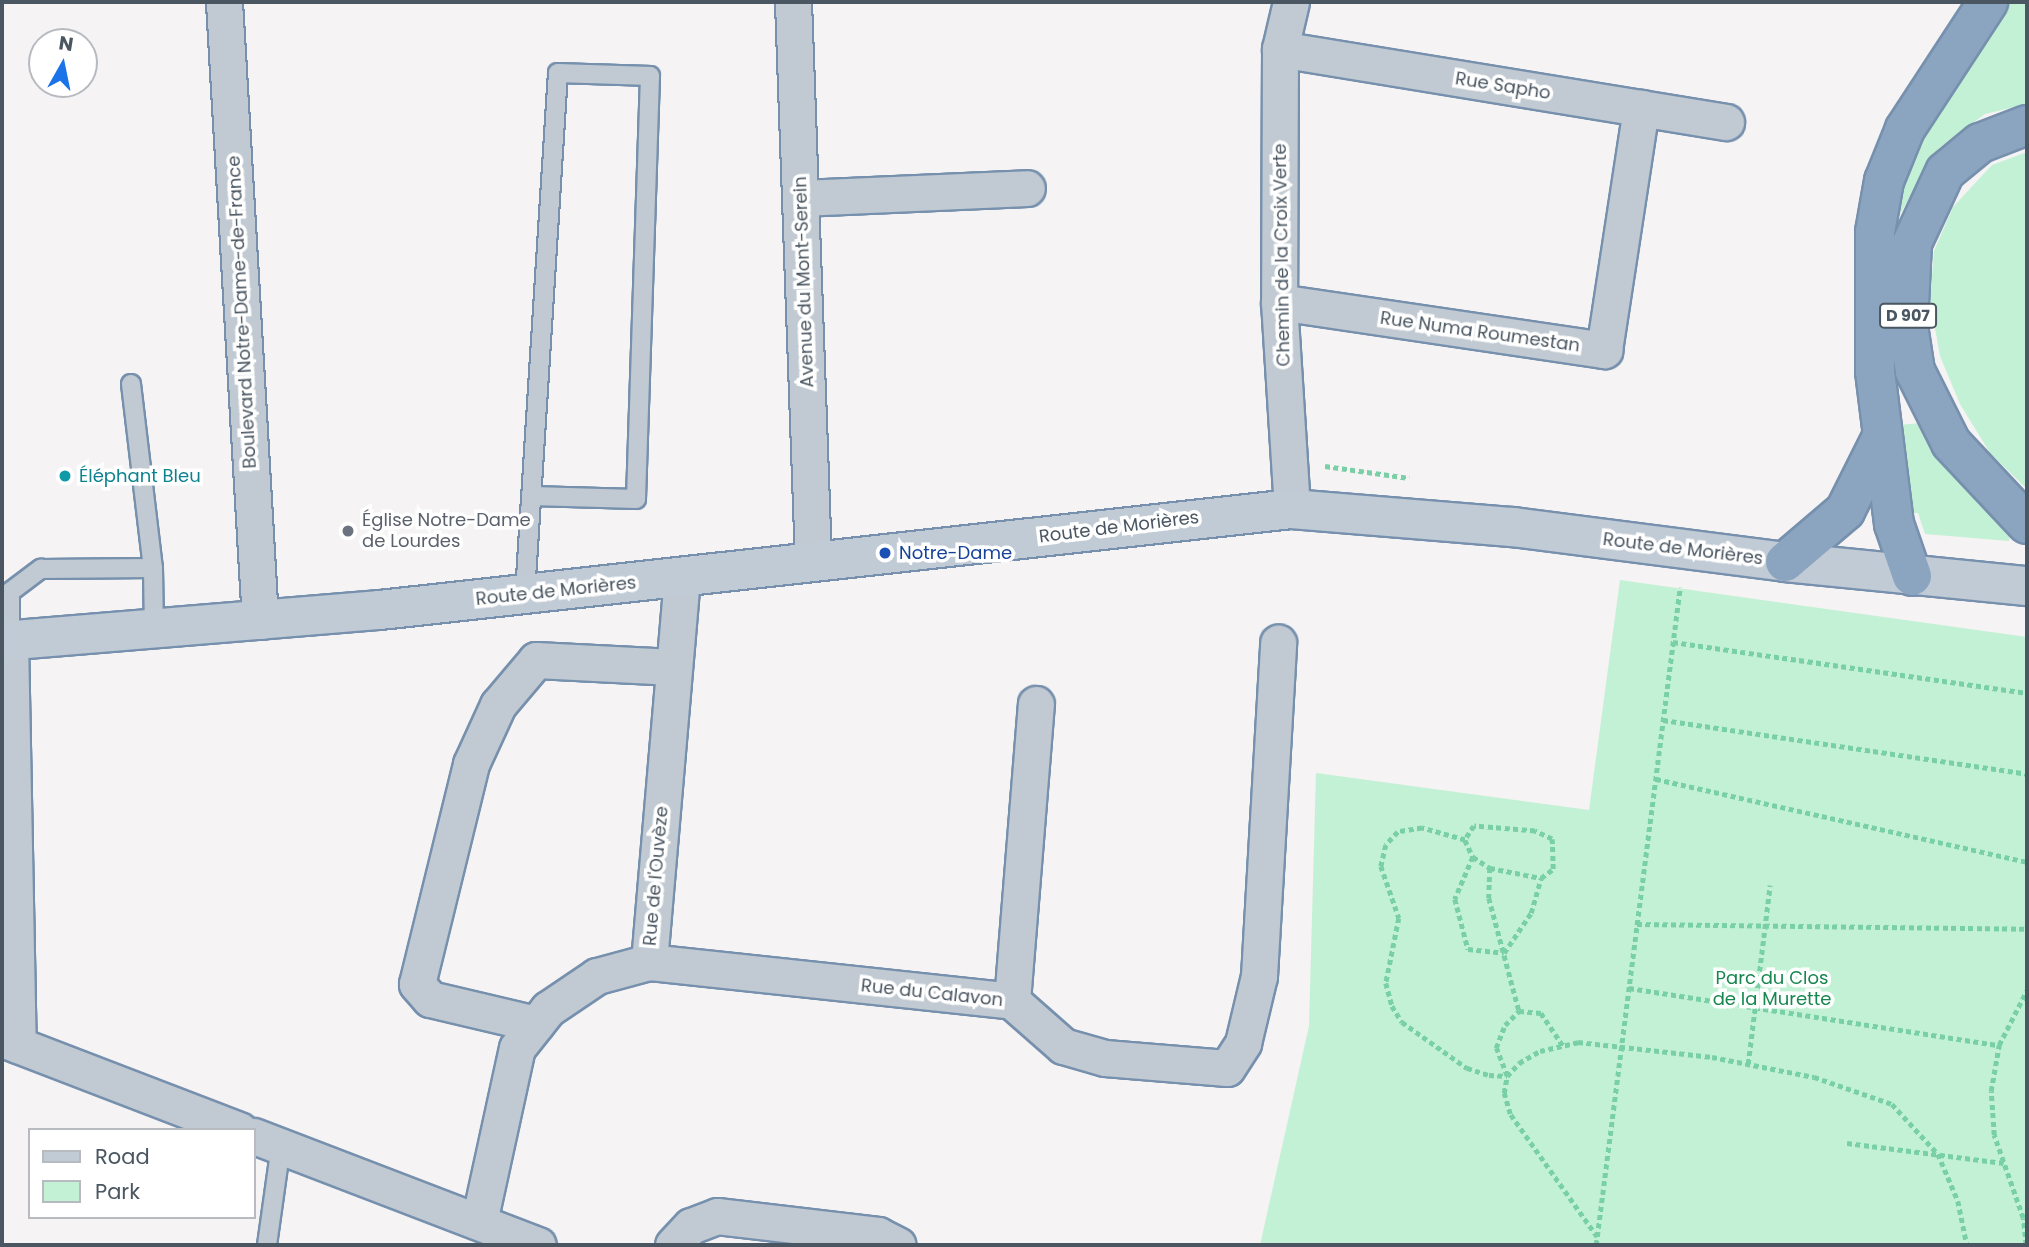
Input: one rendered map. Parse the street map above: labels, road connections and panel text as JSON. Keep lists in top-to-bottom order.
{
  "streets": {
    "highway": ["D 907"],
    "main road": ["Route de Morières"],
    "street": [
      "Rue Sapho",
      "Chemin de la Croix Verte",
      "Avenue du Mont-Serein",
      "Boulevard Notre-Dame-de-France",
      "Rue Numa Roumestan",
      "Rue de l'Ouvèze",
      "Rue du Calavon"
    ]
  },
  "crossings": [
    ["Rue Sapho", "Chemin de la Croix Verte"],
    ["Rue Sapho", "Rue Numa Roumestan"],
    ["Chemin de la Croix Verte", "Rue Numa Roumestan"],
    ["Chemin de la Croix Verte", "Route de Morières"],
    ["Avenue du Mont-Serein", "Route de Morières"],
    ["Boulevard Notre-Dame-de-France", "Route de Morières"],
    ["D 907", "Route de Morières"],
    ["Route de Morières", "Rue de l'Ouvèze"],
    ["Rue de l'Ouvèze", "Rue du Calavon"]
  ],
  "parks": ["Parc du Clos de la Murette"],
  "places": ["Éléphant Bleu", "Église Notre-Dame de Lourdes", "Notre-Dame"],
  "legend": ["Road", "Park"],
  "north": "top"
}
